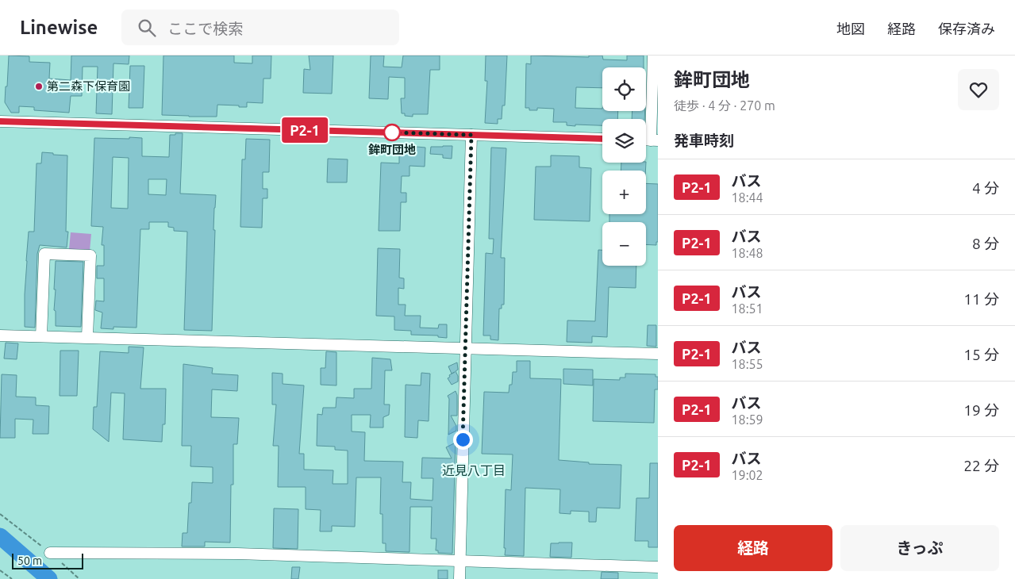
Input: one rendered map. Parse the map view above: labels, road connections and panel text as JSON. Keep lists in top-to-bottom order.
{
  "districts": ["近見八丁目"],
  "places": ["第二森下保育園", "鉾町団地"],
  "lines": ["bus line P2-1"],
  "scale_bar": "50 m",
  "page": {
    "header": "Linewise",
    "search": "ここで検索",
    "nav": ["地図", "経路", "保存済み"],
    "on_map": "P2-1",
    "heading": [
      ["鉾町団地", "徒歩 · 4 分 · 270 m"],
      "発車時刻"
    ],
    "map_buttons": ["+", "−"],
    "list": [
      {
        "mark": "P2-1",
        "name": "バス",
        "note": "18:44",
        "value": "4 分"
      },
      {
        "mark": "P2-1",
        "name": "バス",
        "note": "18:48",
        "value": "8 分"
      },
      {
        "mark": "P2-1",
        "name": "バス",
        "note": "18:51",
        "value": "11 分"
      },
      {
        "mark": "P2-1",
        "name": "バス",
        "note": "18:55",
        "value": "15 分"
      },
      {
        "mark": "P2-1",
        "name": "バス",
        "note": "18:59",
        "value": "19 分"
      },
      {
        "mark": "P2-1",
        "name": "バス",
        "note": "19:02",
        "value": "22 分"
      }
    ],
    "buttons": ["経路", "きっぷ"],
    "scale": "50 m"
  }
}
